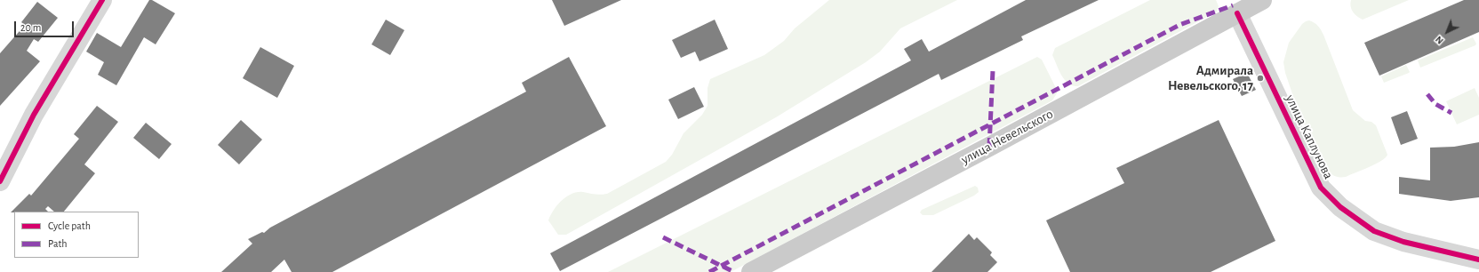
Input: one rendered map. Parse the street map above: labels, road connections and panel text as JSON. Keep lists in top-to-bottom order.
{
  "streets": {
    "main road": ["улица Невельского"],
    "street": ["улица Каплунова"]
  },
  "crossings": [
    ["улица Невельского", "улица Каплунова"]
  ],
  "places": ["Адмирала Невельского, 17"],
  "legend": ["Cycle path", "Path"],
  "scale_bar": "20 m",
  "north": "bottom left"
}
